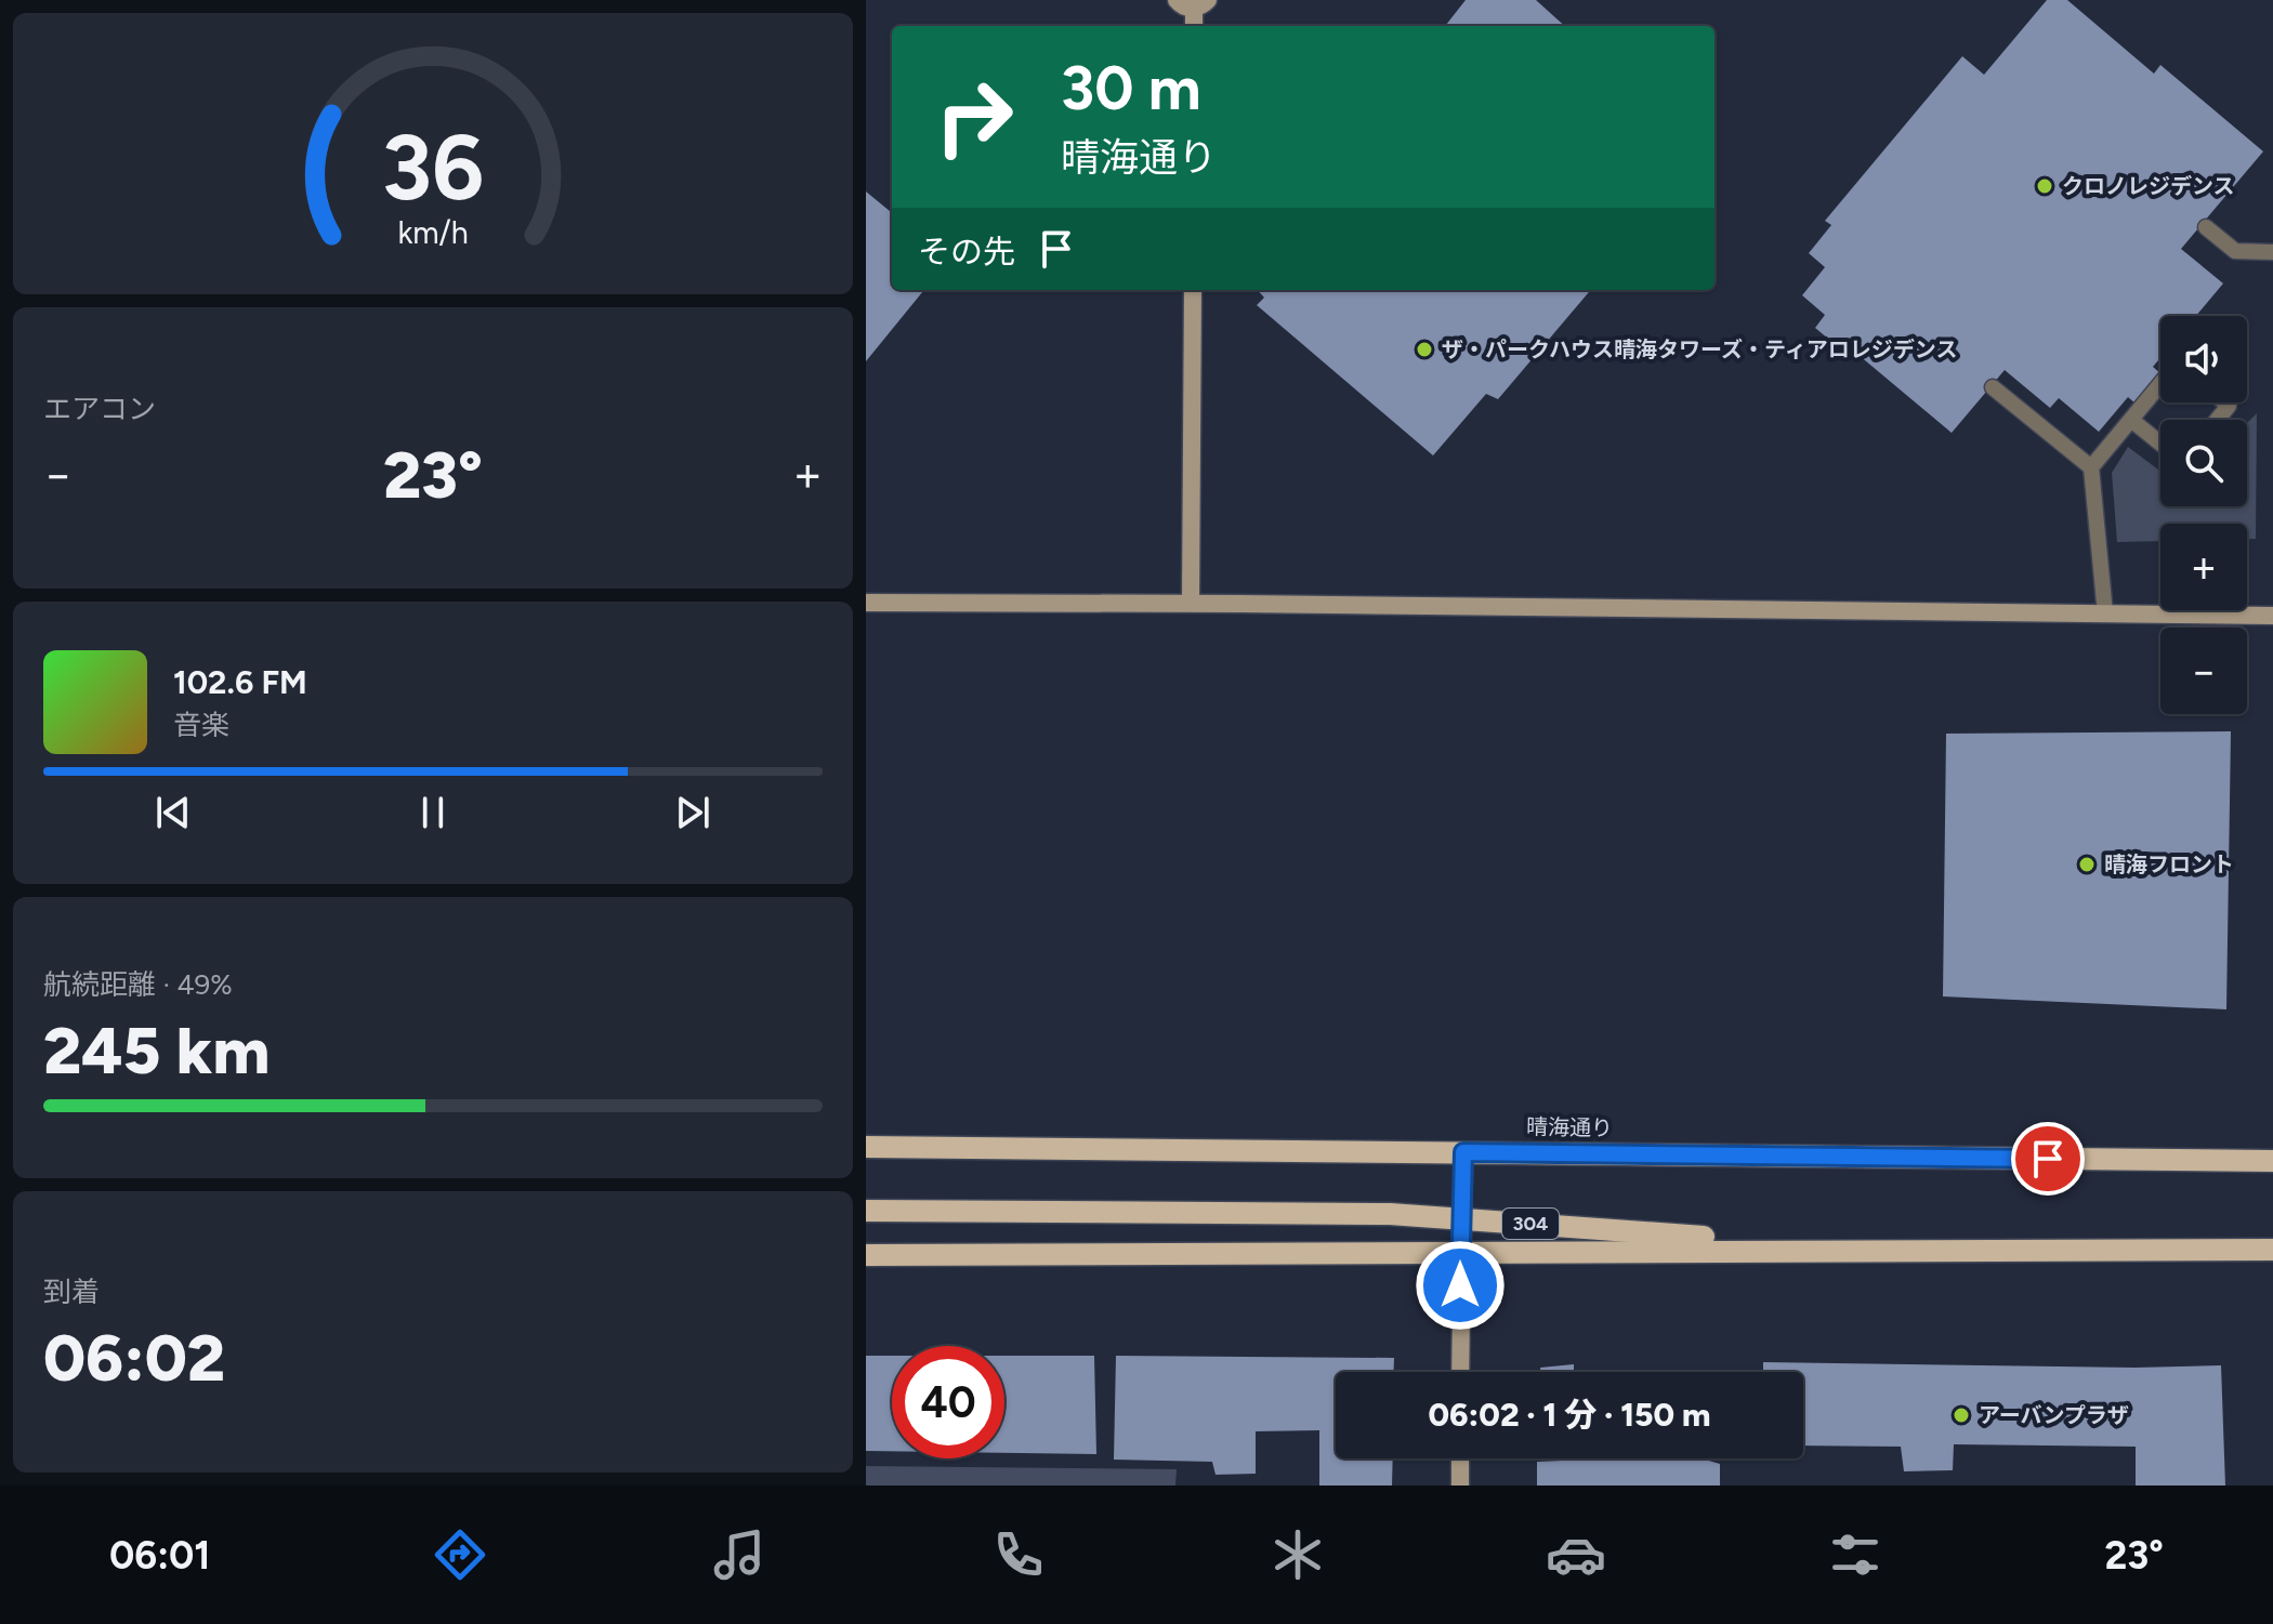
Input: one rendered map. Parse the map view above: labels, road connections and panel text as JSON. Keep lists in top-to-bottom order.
{
  "streets": {
    "main road": ["晴海通り", "304"]
  },
  "places": [
    "クロノレジデンス",
    "ザ・パークハウス晴海タワーズ・ティアロレジデンス",
    "晴海フロント",
    "アーバンプラザ"
  ],
  "page": {
    "turn": ["30 m", "晴海通り"],
    "then": "その先",
    "tile": [
      "エアコン",
      ["航続距離 · 49%", "245 km"],
      ["到着", "06:02"]
    ],
    "map_buttons": ["+", "−"],
    "heat": ["−", "23°", "+"],
    "song": ["102.6 FM", "音楽"],
    "limit": "40",
    "trip": "06:02 · 1 分 · 150 m",
    "tabs": ["06:01", "23°"],
    "gauge": ["36", "km/h"]
  }
}
